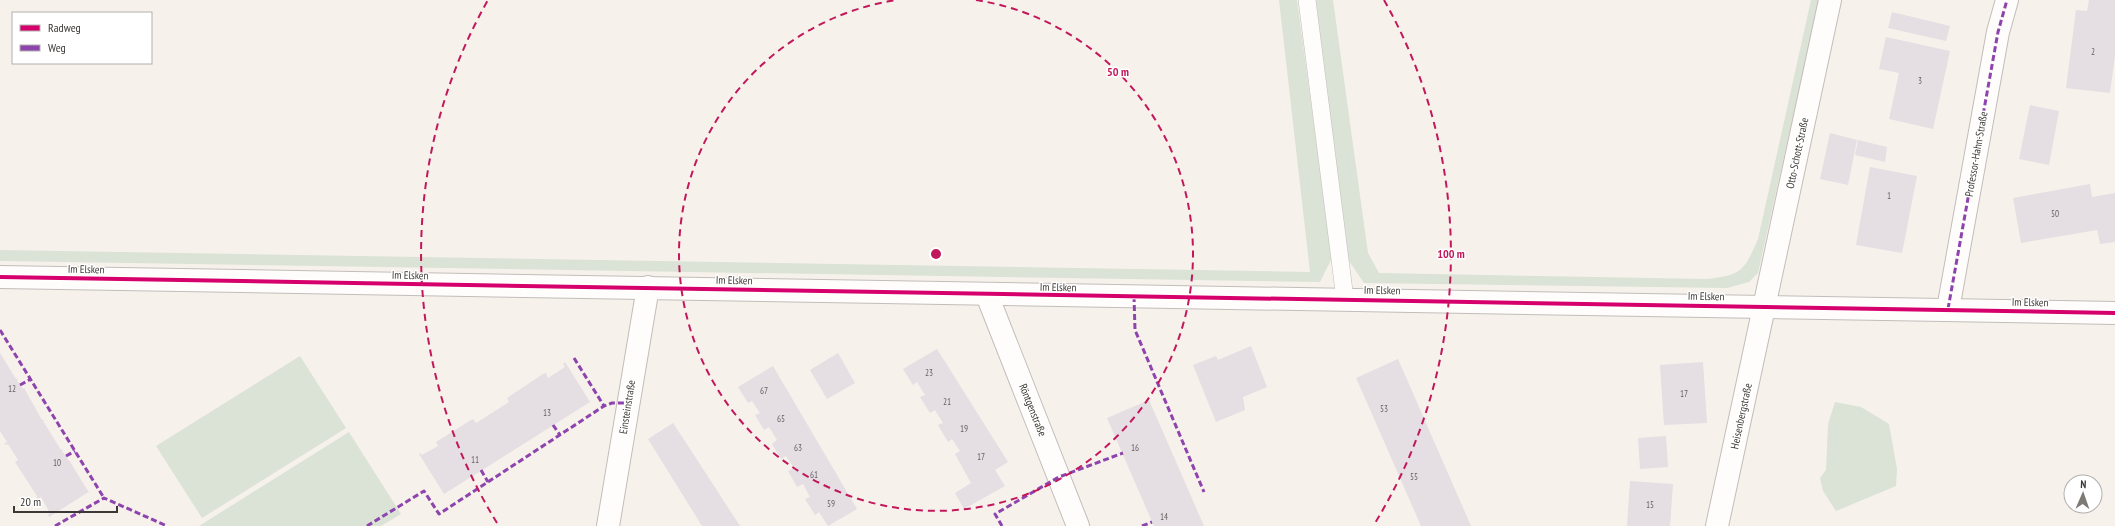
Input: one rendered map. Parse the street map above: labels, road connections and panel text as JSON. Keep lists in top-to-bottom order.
{
  "streets": {
    "street": [
      "Otto-Schott-Straße",
      "Professor-Hahn-Straße",
      "Im Elsken",
      "Einsteinstraße",
      "Röntgenstraße",
      "Heisenbergstraße"
    ]
  },
  "crossings": [
    ["Otto-Schott-Straße", "Im Elsken"],
    ["Otto-Schott-Straße", "Heisenbergstraße"],
    ["Professor-Hahn-Straße", "Im Elsken"],
    ["Im Elsken", "Einsteinstraße"],
    ["Im Elsken", "Röntgenstraße"],
    ["Im Elsken", "Heisenbergstraße"]
  ],
  "house_numbers": [
    "2",
    "3",
    "1",
    "50",
    "23",
    "12",
    "67",
    "17",
    "21",
    "53",
    "13",
    "65",
    "19",
    "63",
    "16",
    "17",
    "11",
    "10",
    "61",
    "55",
    "59",
    "15",
    "14"
  ],
  "legend": ["Radweg", "Weg"],
  "scale_bar": "20 m",
  "north": "top",
  "rings": ["50 m", "100 m"]
}
